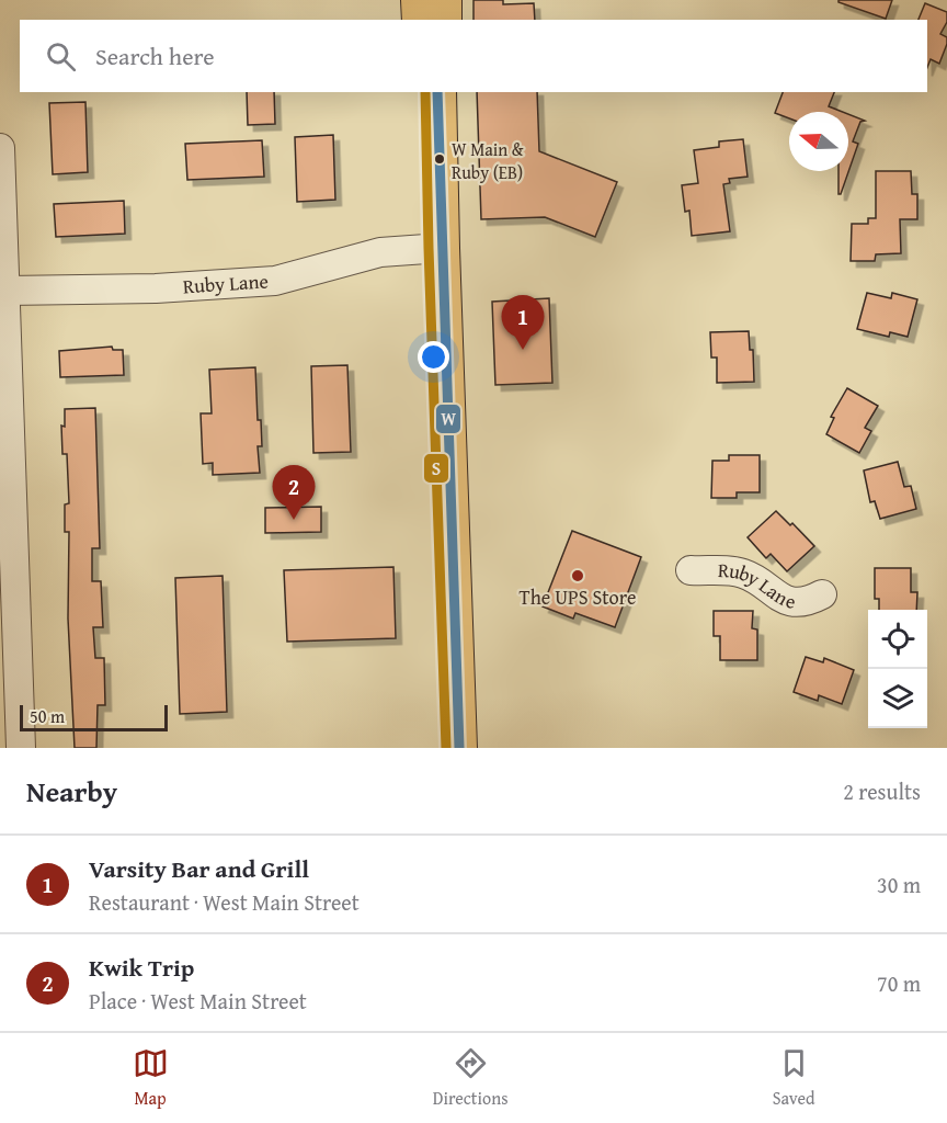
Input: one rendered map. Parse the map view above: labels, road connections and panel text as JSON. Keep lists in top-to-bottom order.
{
  "streets": {
    "street": ["Ruby Lane"]
  },
  "places": ["W Main & Ruby (EB)", "The UPS Store"],
  "lines": ["transit line W", "transit line S"],
  "scale_bar": "50 m",
  "north": "left",
  "page": {
    "search": "Search here",
    "pins": ["1", "2"],
    "scale": "50 m",
    "heading": ["Nearby", "2 results"],
    "list": [
      {
        "mark": "1",
        "name": "Varsity Bar and Grill",
        "note": "Restaurant · West Main Street",
        "value": "30 m"
      },
      {
        "mark": "2",
        "name": "Kwik Trip",
        "note": "Place · West Main Street",
        "value": "70 m"
      }
    ],
    "nav": ["Map", "Directions", "Saved"]
  }
}
